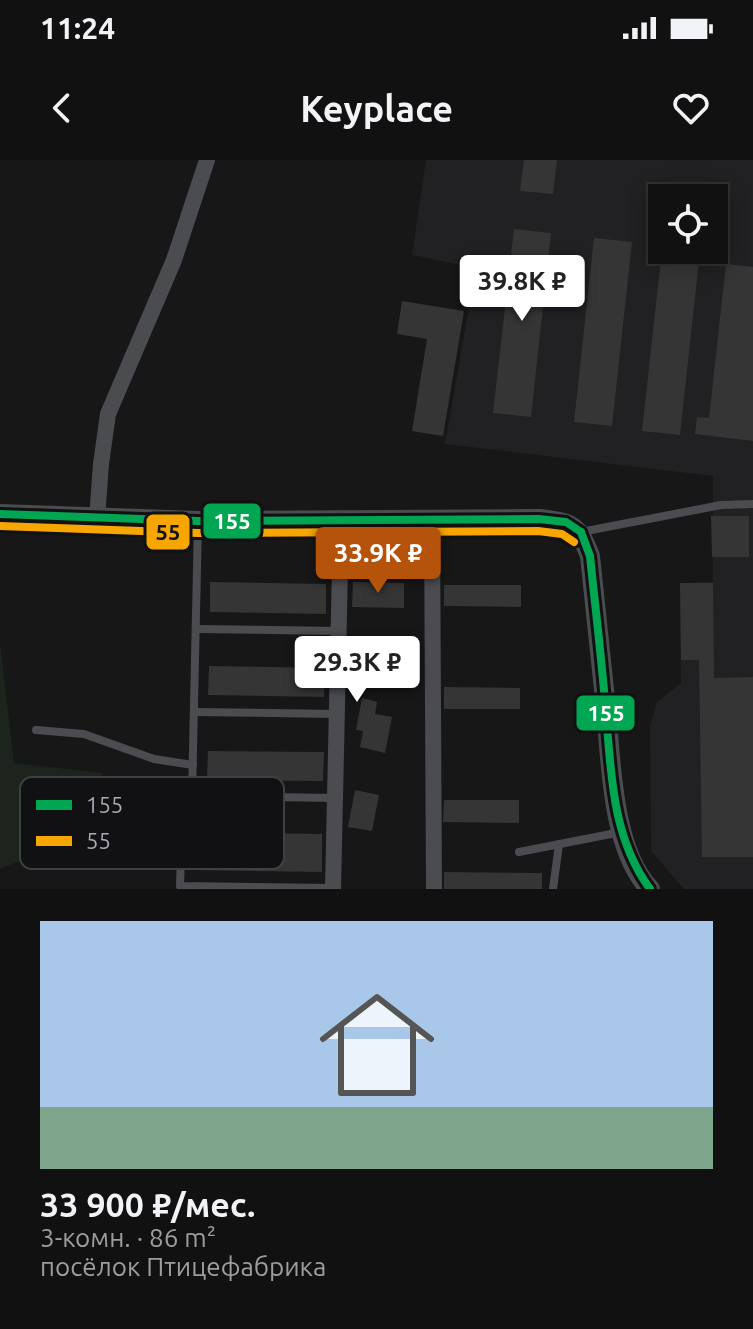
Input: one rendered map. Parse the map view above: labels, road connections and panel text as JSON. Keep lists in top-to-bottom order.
{
  "lines": ["transit line 155", "transit line 55"],
  "legend": ["155", "55"],
  "page": {
    "status": "11:24",
    "header": "Keyplace",
    "price": ["39.8K ₽", "33.9K ₽", "29.3K ₽"],
    "list": [
      {
        "name": "33 900 ₽/мес.",
        "note": "3-комн. · 86 m² · посёлок Птицефабрика"
      }
    ]
  }
}
